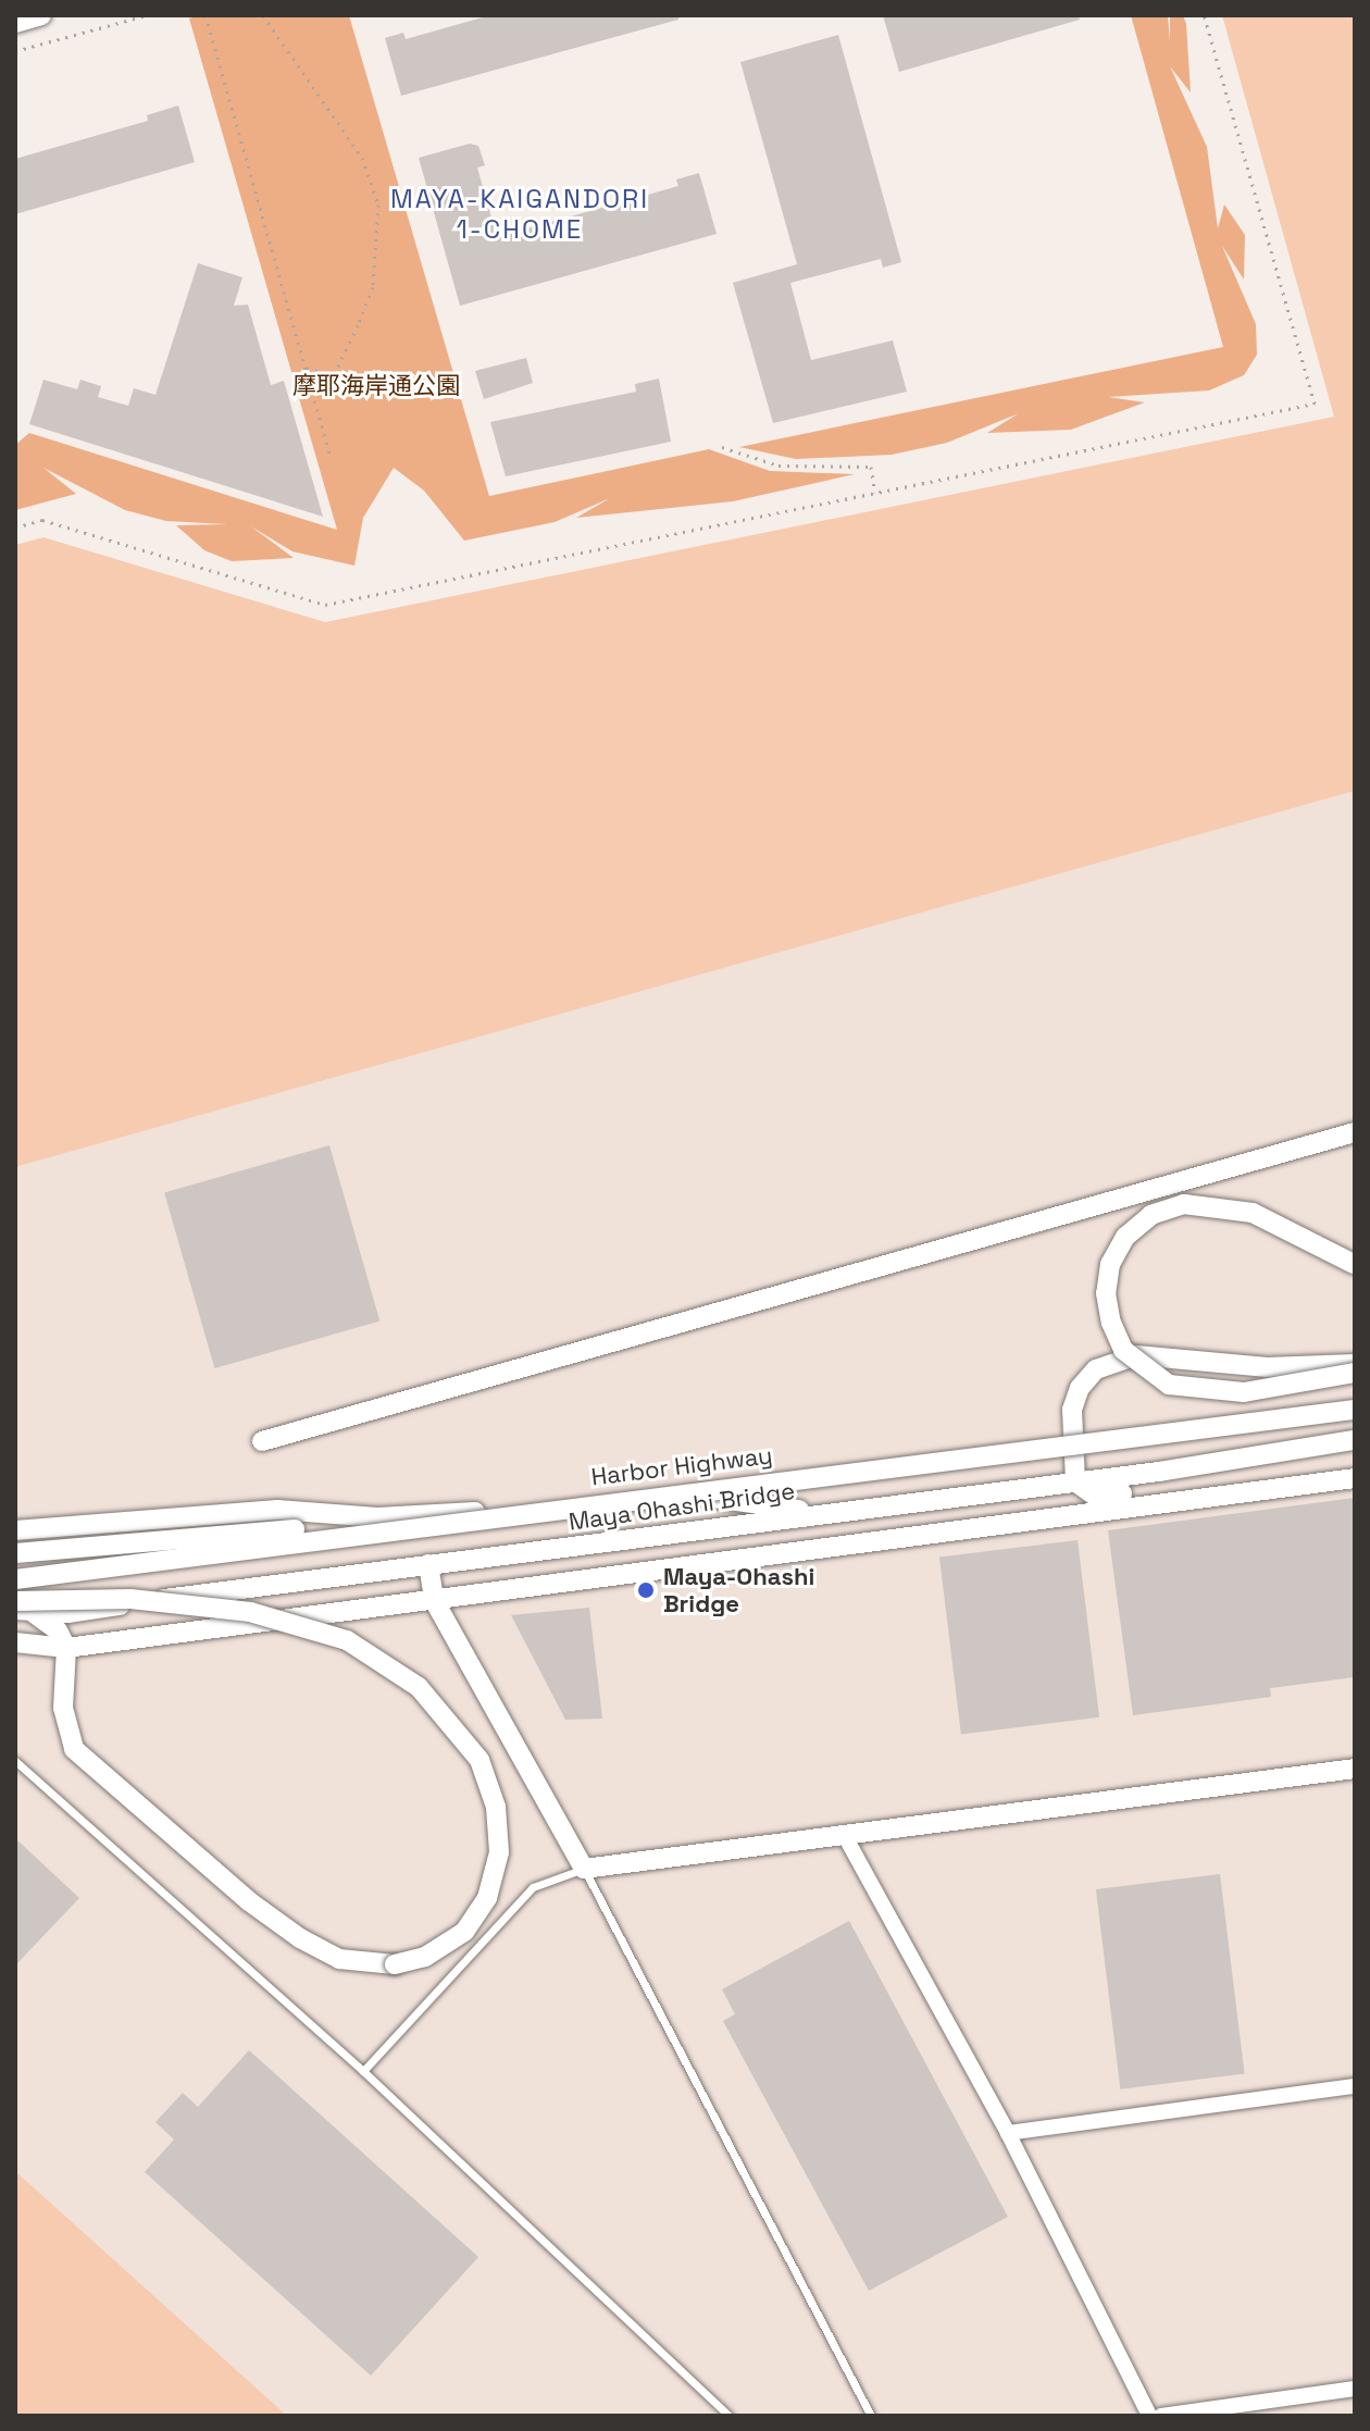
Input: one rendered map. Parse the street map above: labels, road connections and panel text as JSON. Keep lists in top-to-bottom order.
{
  "streets": {
    "street": ["Harbor Highway", "Maya Ohashi Bridge"]
  },
  "districts": ["MAYA-KAIGANDORI 1-CHOME"],
  "parks": ["摩耶海岸通公園"],
  "places": ["Maya-Ohashi Bridge"]
}
